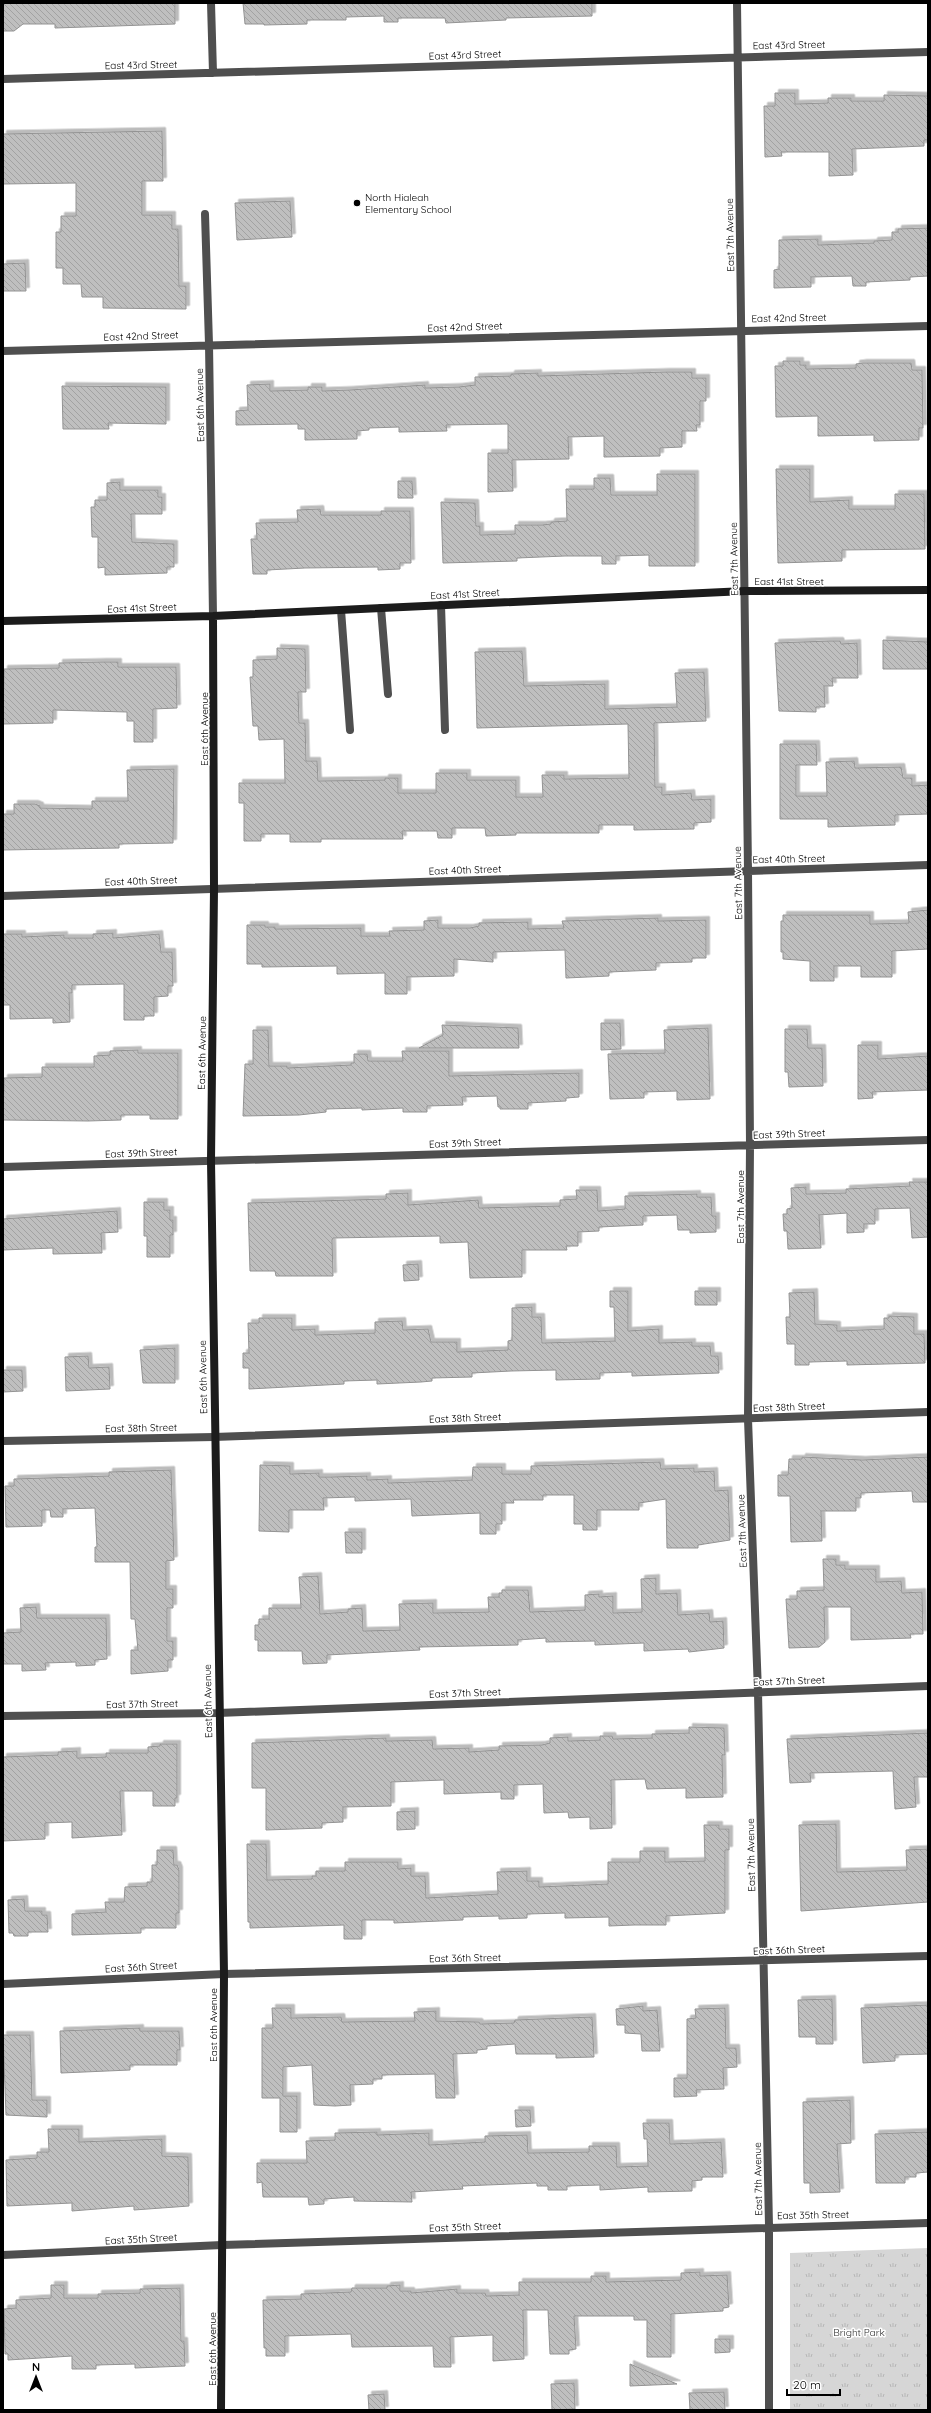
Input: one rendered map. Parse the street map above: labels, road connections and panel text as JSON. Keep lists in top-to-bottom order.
{
  "streets": {
    "street": [
      "East 43rd Street",
      "East 7th Avenue",
      "East 42nd Street",
      "East 6th Avenue",
      "East 41st Street",
      "East 40th Street",
      "East 39th Street",
      "East 38th Street",
      "East 37th Street",
      "East 36th Street",
      "East 35th Street"
    ]
  },
  "crossings": [
    ["East 43rd Street", "East 7th Avenue"],
    ["East 7th Avenue", "East 42nd Street"],
    ["East 7th Avenue", "East 41st Street"],
    ["East 7th Avenue", "East 40th Street"],
    ["East 7th Avenue", "East 39th Street"],
    ["East 7th Avenue", "East 38th Street"],
    ["East 7th Avenue", "East 37th Street"],
    ["East 7th Avenue", "East 36th Street"],
    ["East 7th Avenue", "East 35th Street"],
    ["East 42nd Street", "East 6th Avenue"],
    ["East 6th Avenue", "East 41st Street"],
    ["East 6th Avenue", "East 40th Street"],
    ["East 6th Avenue", "East 39th Street"],
    ["East 6th Avenue", "East 38th Street"],
    ["East 6th Avenue", "East 37th Street"],
    ["East 6th Avenue", "East 36th Street"],
    ["East 6th Avenue", "East 35th Street"]
  ],
  "parks": ["Bright Park"],
  "places": ["North Hialeah Elementary School"],
  "scale_bar": "20 m",
  "north": "top"
}
